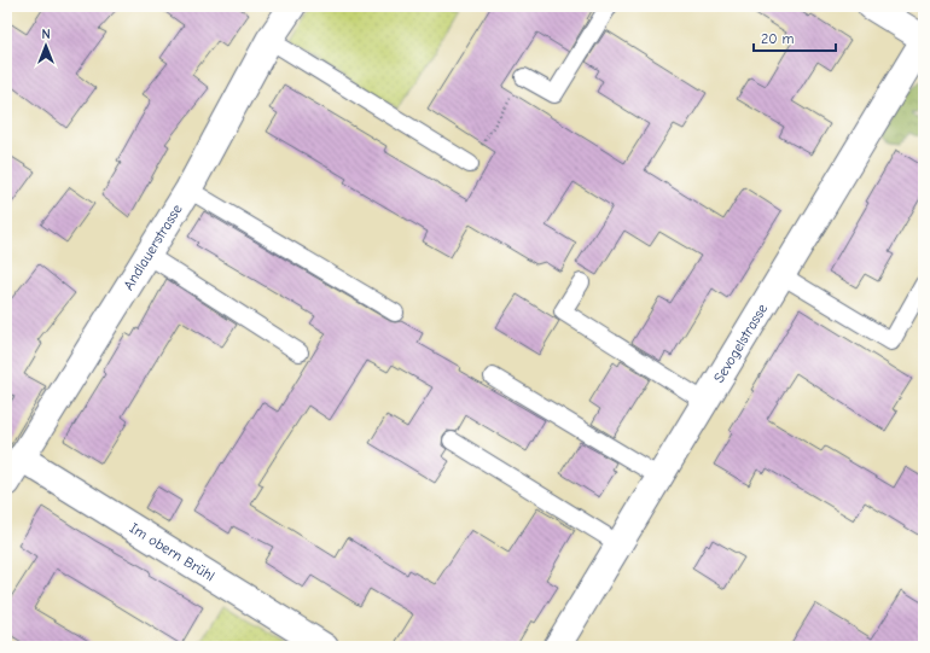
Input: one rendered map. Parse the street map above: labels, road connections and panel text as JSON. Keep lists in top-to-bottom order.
{
  "streets": {
    "street": ["Andlauerstrasse", "Sevogelstrasse", "Im obern Brühl"]
  },
  "crossings": [
    ["Andlauerstrasse", "Im obern Brühl"]
  ],
  "scale_bar": "20 m",
  "north": "top"
}
